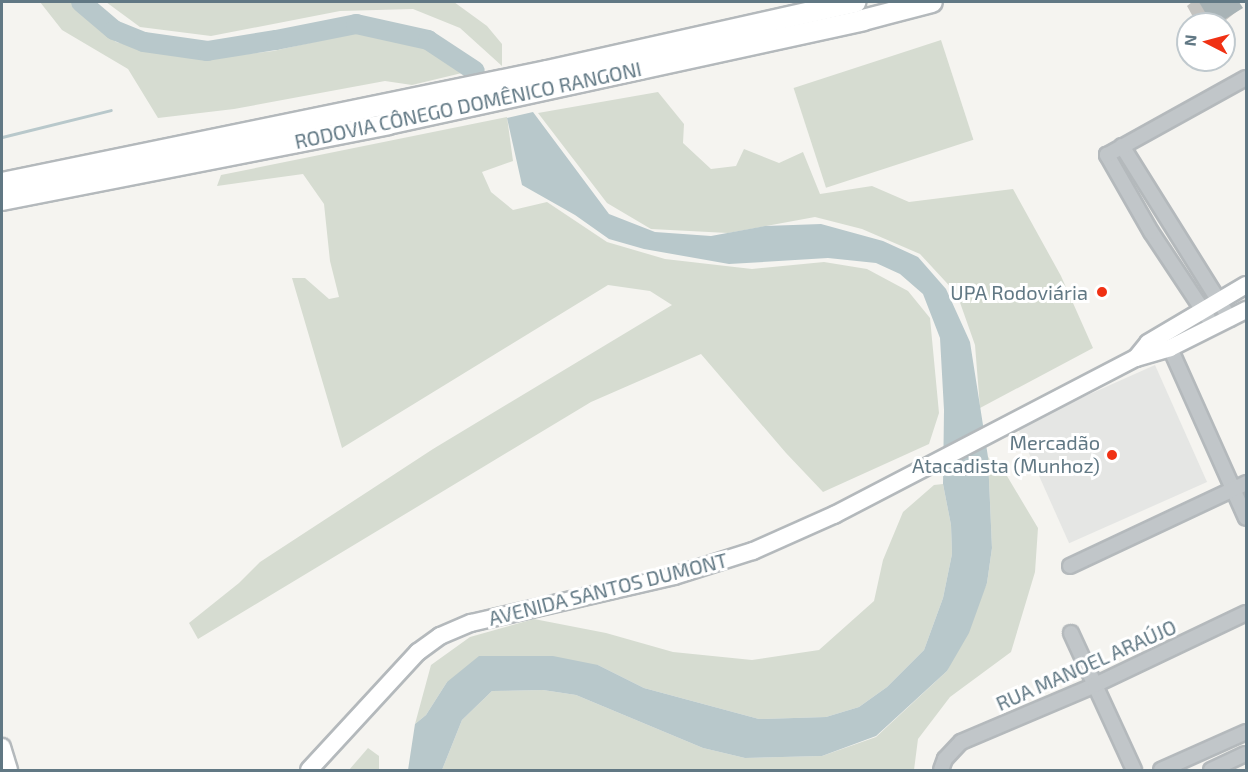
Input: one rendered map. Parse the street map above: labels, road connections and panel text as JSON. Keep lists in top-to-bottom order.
{
  "streets": {
    "highway": ["RODOVIA CÔNEGO DOMÊNICO RANGONI"],
    "main road": ["AVENIDA SANTOS DUMONT"],
    "street": ["RUA MANOEL ARAÚJO"]
  },
  "places": ["UPA Rodoviária", "Mercadão Atacadista (Munhoz)"],
  "north": "left"
}
